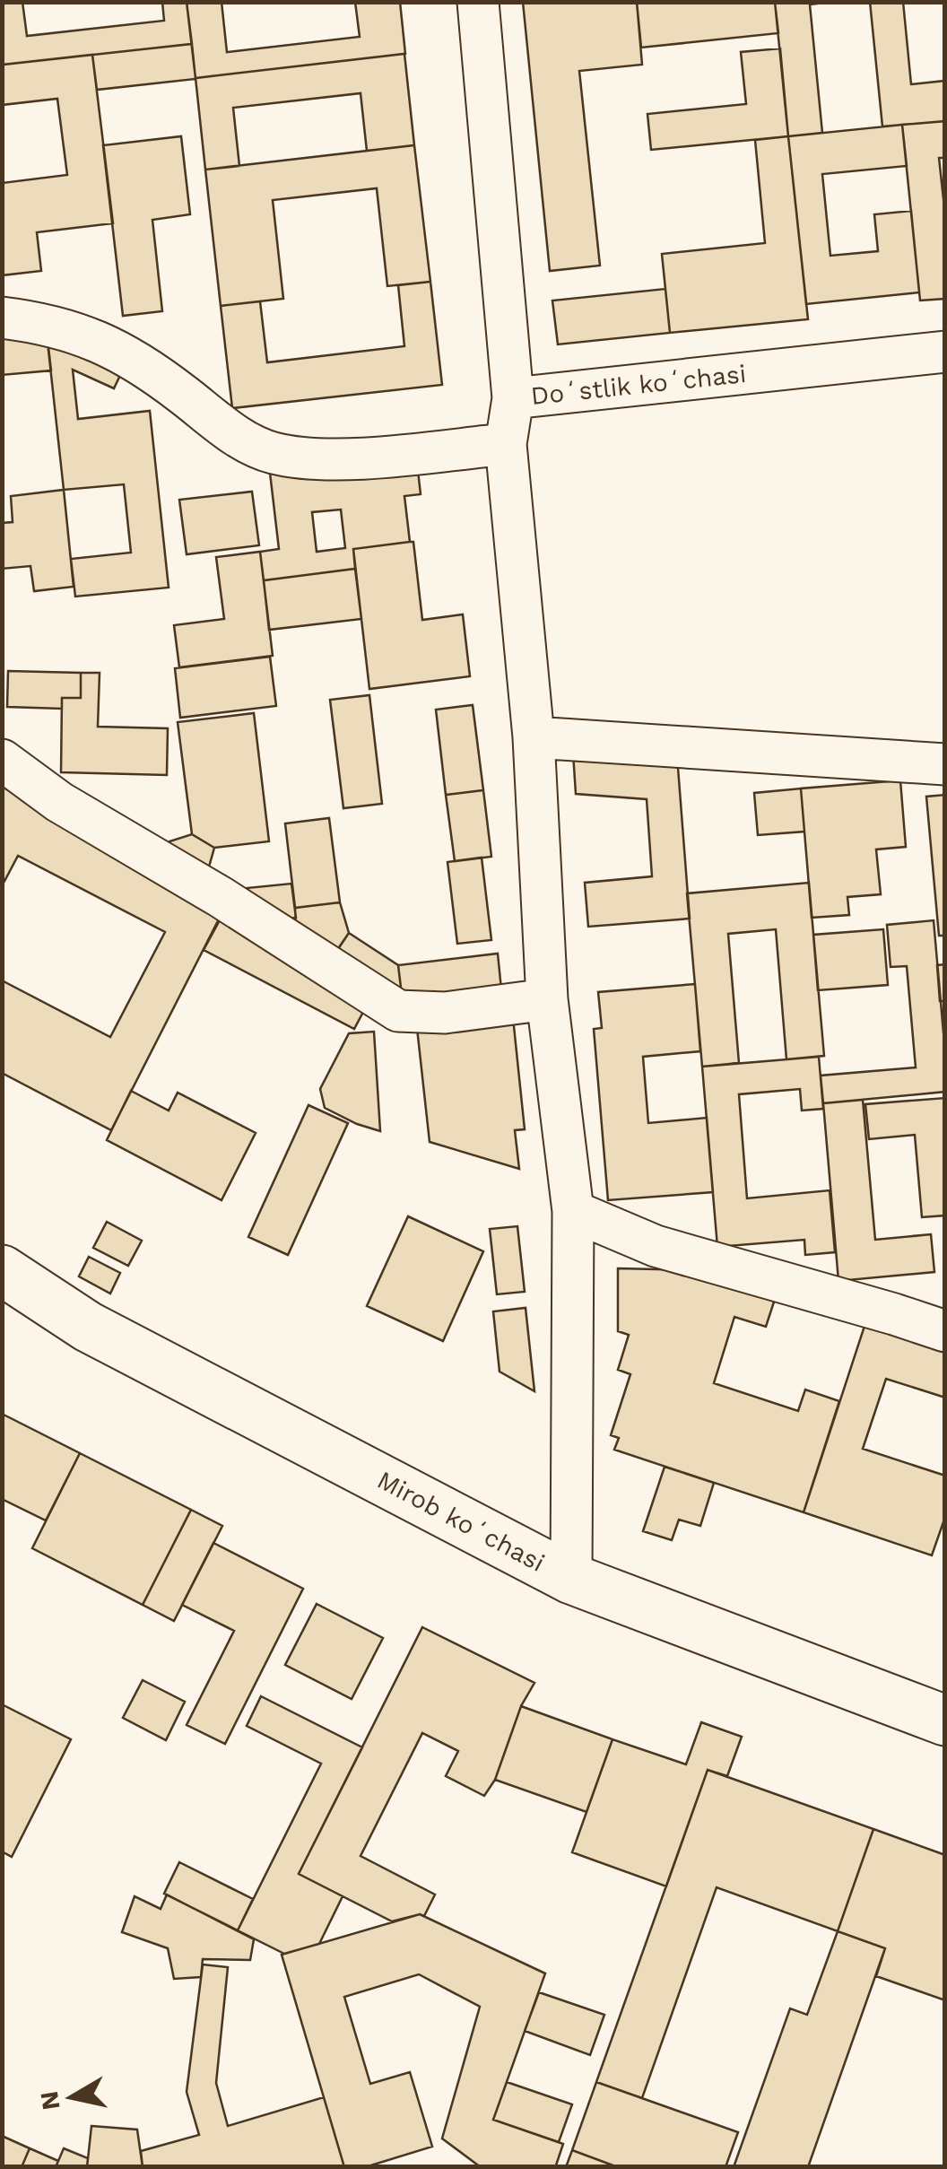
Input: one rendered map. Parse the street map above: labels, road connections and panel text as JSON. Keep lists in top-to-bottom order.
{
  "streets": {
    "street": ["Doʻstlik koʻchasi", "Mirob koʻchasi"]
  },
  "north": "left"
}
